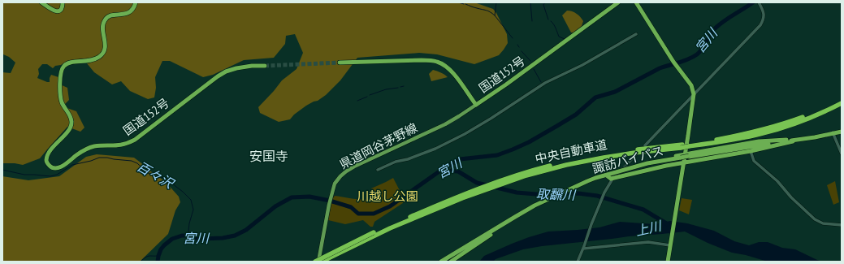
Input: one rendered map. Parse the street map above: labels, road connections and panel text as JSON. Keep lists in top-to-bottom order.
{
  "streets": {
    "highway": ["国道152号", "中央自動車道", "諏訪バイパス"],
    "main road": ["県道岡谷茅野線"]
  },
  "crossings": [
    ["国道152号", "県道岡谷茅野線"]
  ],
  "districts": ["安国寺"],
  "water": [
    "宮川",
    "百々沢",
    "取飜川",
    "上川"
  ],
  "parks": ["川越し公園"]
}
